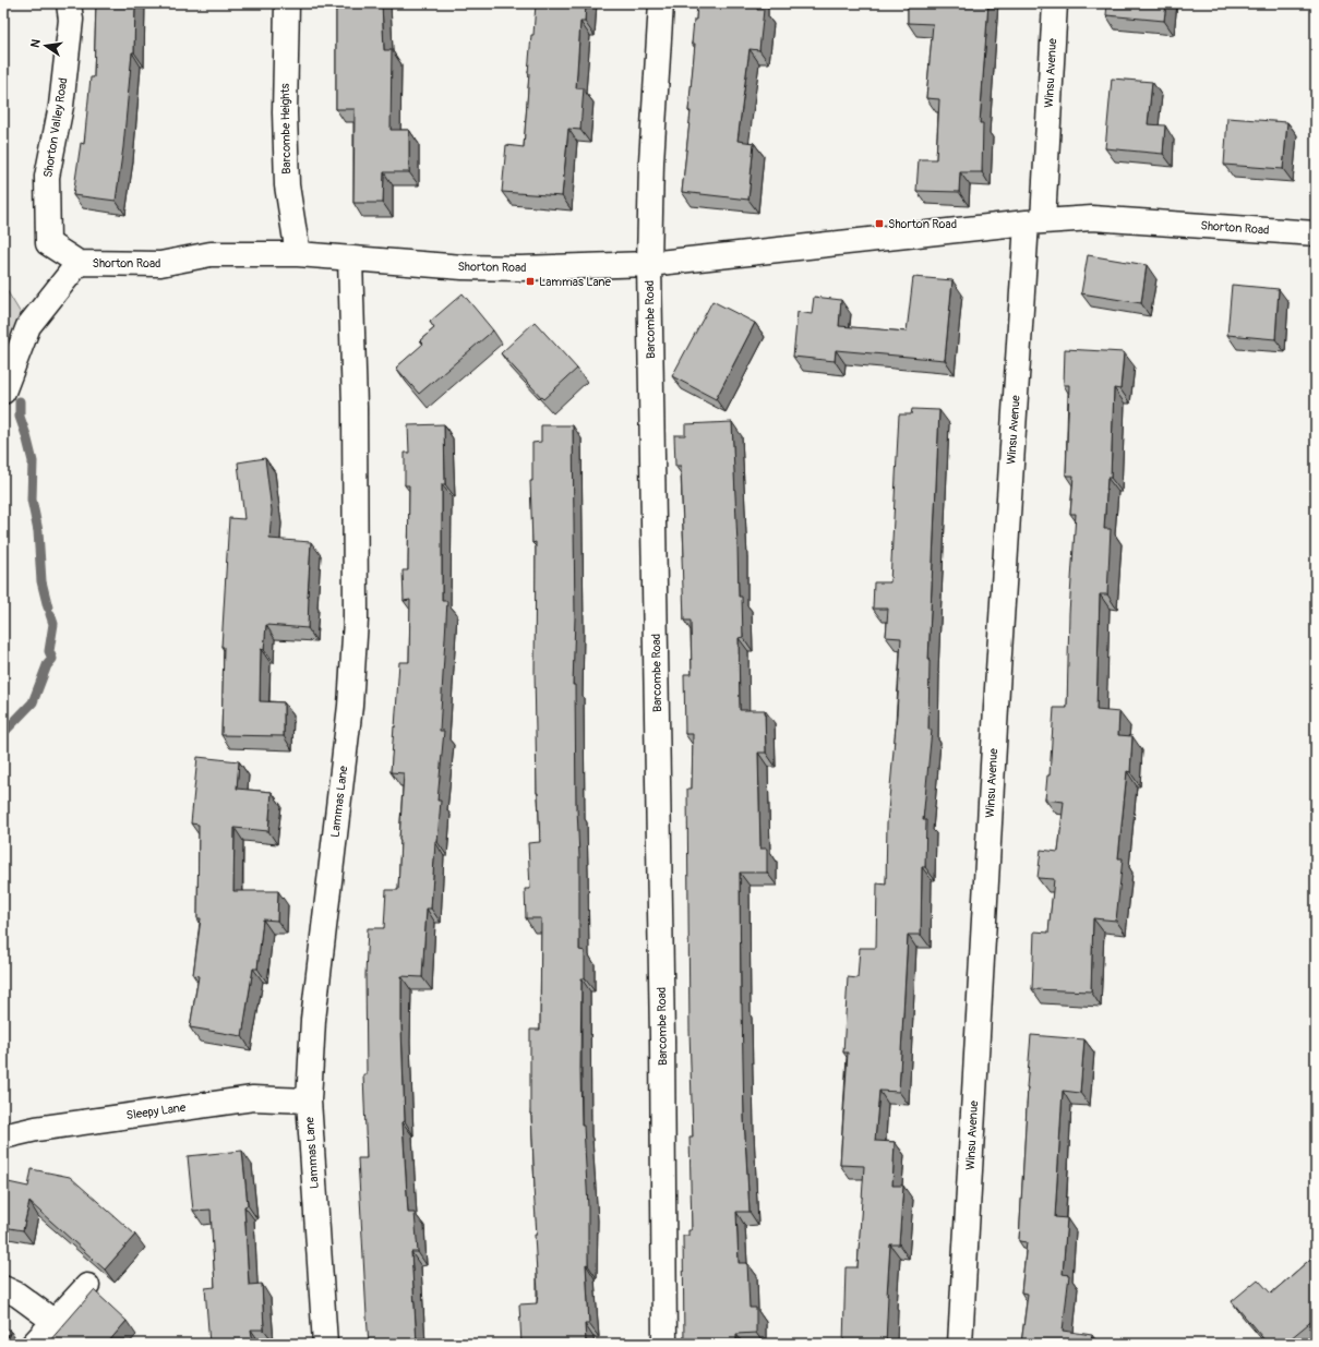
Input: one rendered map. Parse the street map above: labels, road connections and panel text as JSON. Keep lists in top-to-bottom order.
{
  "streets": {
    "street": [
      "Winsu Avenue",
      "Shorton Valley Road",
      "Barcombe Heights",
      "Shorton Road",
      "Barcombe Road",
      "Lammas Lane",
      "Sleepy Lane"
    ]
  },
  "crossings": [
    ["Winsu Avenue", "Shorton Road"],
    ["Shorton Valley Road", "Shorton Road"],
    ["Barcombe Heights", "Shorton Road"],
    ["Shorton Road", "Barcombe Road"],
    ["Shorton Road", "Lammas Lane"],
    ["Lammas Lane", "Sleepy Lane"]
  ],
  "places": {
    "transit": ["Shorton Road", "Lammas Lane"]
  },
  "north": "left"
}
